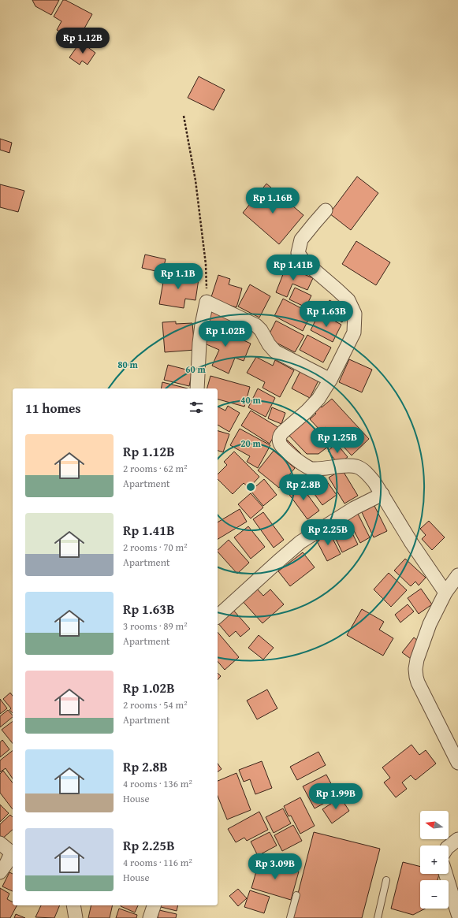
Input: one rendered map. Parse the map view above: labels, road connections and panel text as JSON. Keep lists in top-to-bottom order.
{
  "north": "left",
  "page": {
    "price": [
      "Rp 1.12B",
      "Rp 1.16B",
      "Rp 1.41B",
      "Rp 1.1B",
      "Rp 1.63B",
      "Rp 1.02B",
      "Rp 1.25B",
      "Rp 2.8B",
      "Rp 2.25B",
      "Rp 1.99B",
      "Rp 3.09B"
    ],
    "heading": "11 homes",
    "list": [
      {
        "name": "Rp 1.12B",
        "note": "2 rooms · 62 m² · Apartment"
      },
      {
        "name": "Rp 1.41B",
        "note": "2 rooms · 70 m² · Apartment"
      },
      {
        "name": "Rp 1.63B",
        "note": "3 rooms · 89 m² · Apartment"
      },
      {
        "name": "Rp 1.02B",
        "note": "2 rooms · 54 m² · Apartment"
      },
      {
        "name": "Rp 2.8B",
        "note": "4 rooms · 136 m² · House"
      },
      {
        "name": "Rp 2.25B",
        "note": "4 rooms · 116 m² · House"
      }
    ],
    "map_buttons": ["+", "−"]
  },
  "rings": [
    "80 m",
    "60 m",
    "40 m",
    "20 m"
  ]
}
